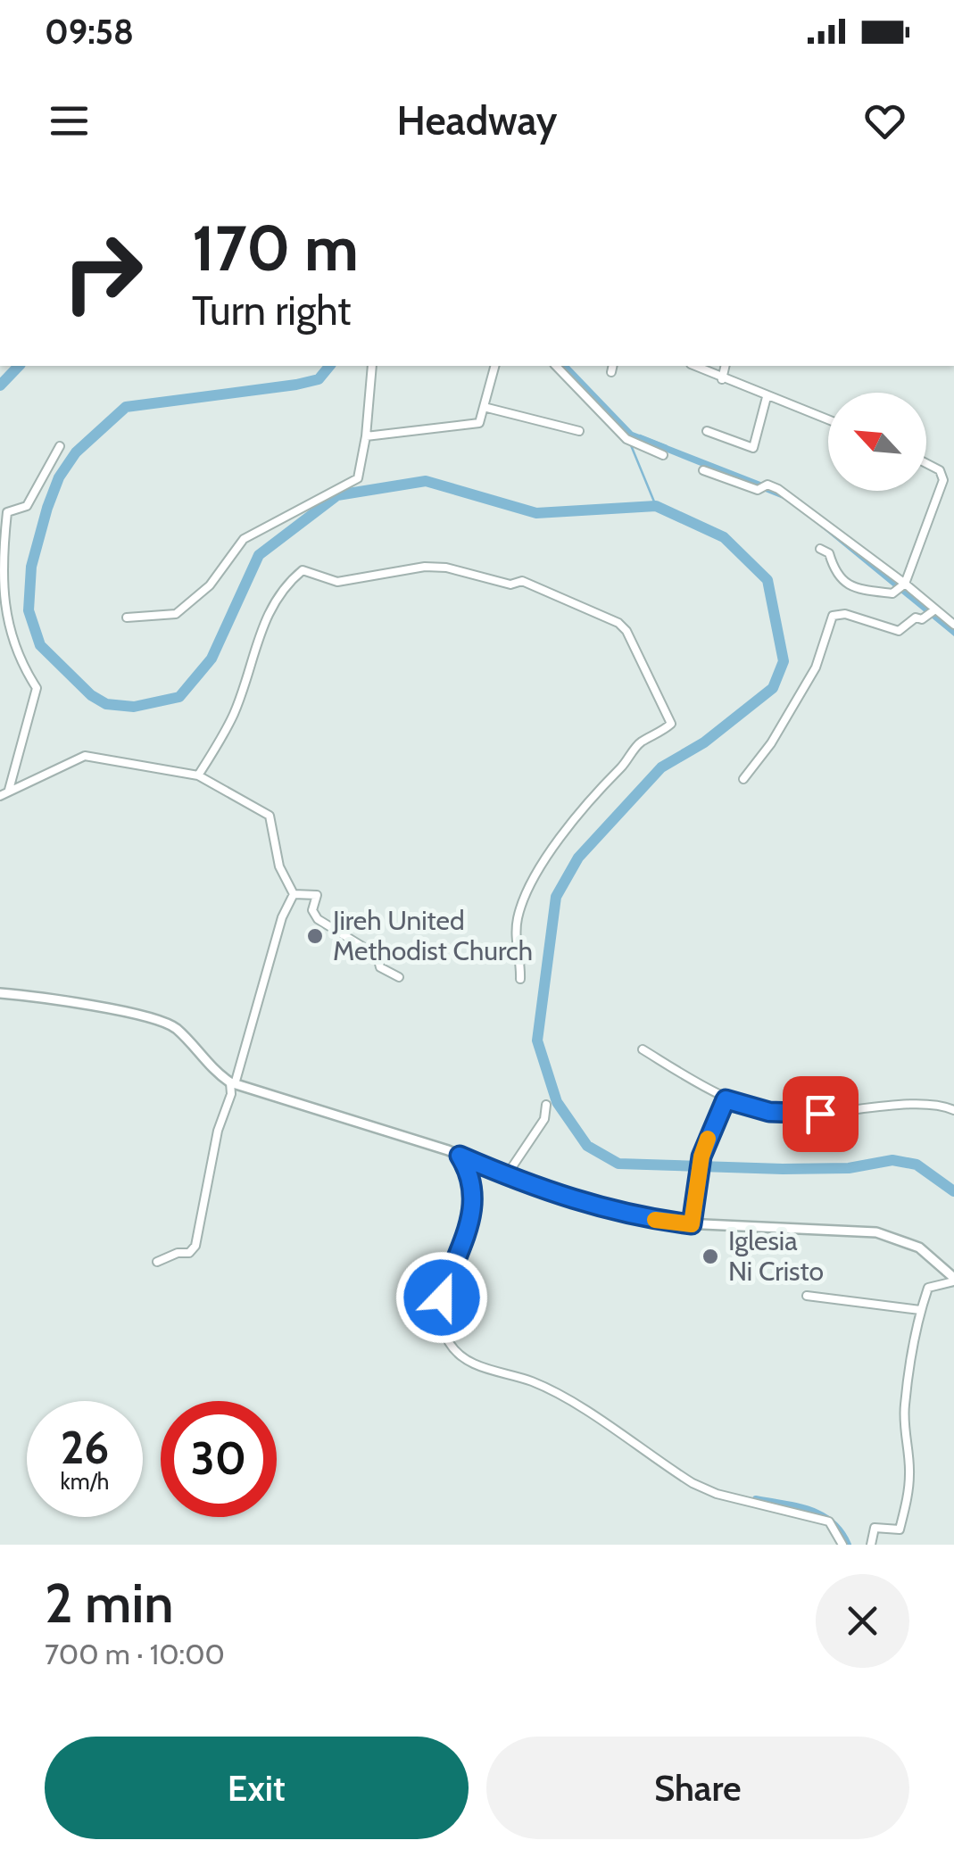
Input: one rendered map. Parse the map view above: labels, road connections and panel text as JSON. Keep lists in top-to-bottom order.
{
  "places": ["Jireh United Methodist Church", "Iglesia Ni Cristo"],
  "north": "top left",
  "page": {
    "status": "09:58",
    "header": "Headway",
    "turn": ["170 m", "Turn right"],
    "speed": "26 km/h",
    "limit": "30",
    "heading": ["2 min", "700 m · 10:00"],
    "buttons": ["Exit", "Share"]
  }
}
